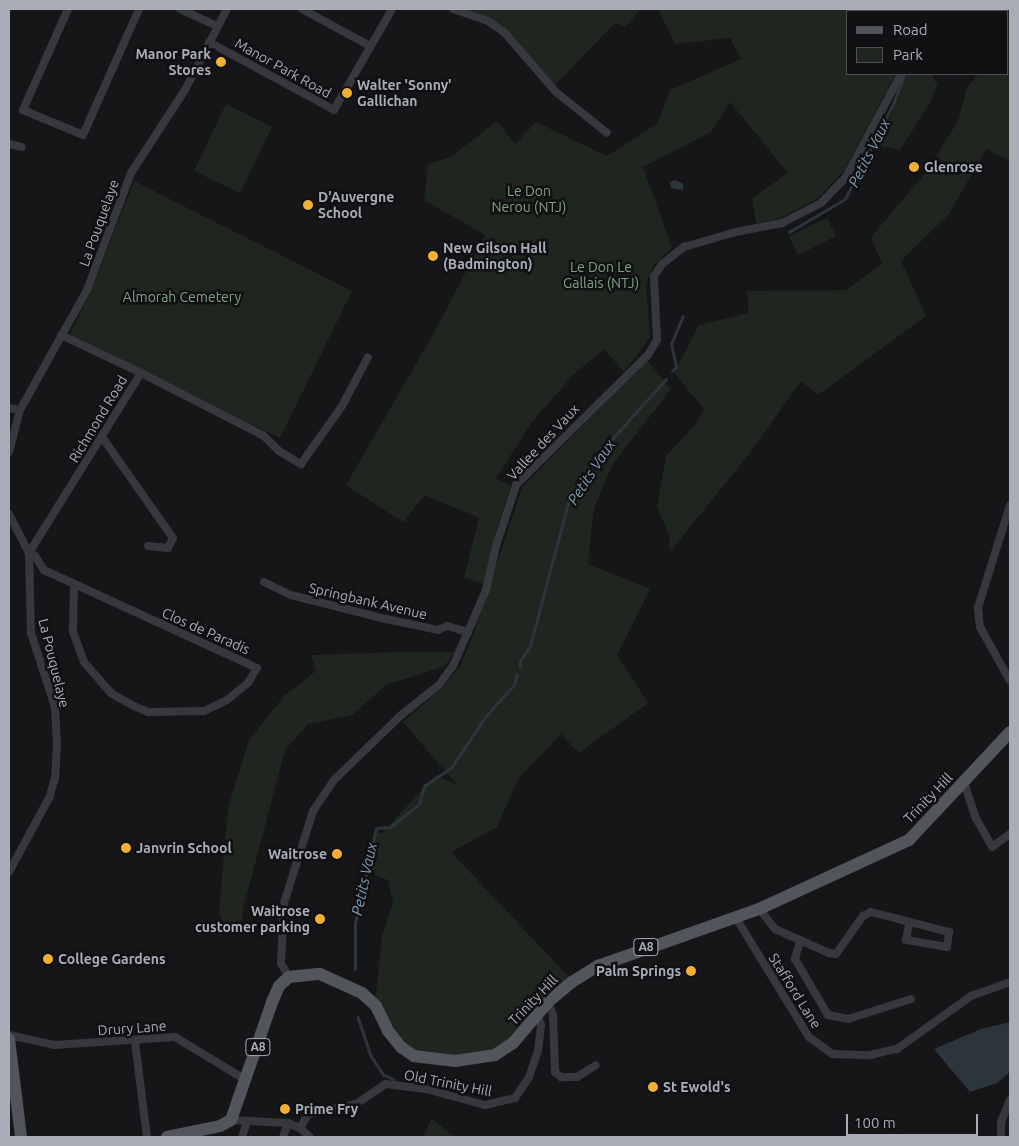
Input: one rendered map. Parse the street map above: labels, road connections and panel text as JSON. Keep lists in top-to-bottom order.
{
  "streets": {
    "main road": ["Trinity Hill", "A8"],
    "street": [
      "Manor Park Road",
      "La Pouquelaye",
      "Richmond Road",
      "Vallee des Vaux",
      "Springbank Avenue",
      "Clos de Paradis",
      "Stafford Lane",
      "Drury Lane",
      "Old Trinity Hill"
    ]
  },
  "crossings": [
    ["Manor Park Road", "La Pouquelaye"],
    ["La Pouquelaye", "Richmond Road"],
    ["La Pouquelaye", "Clos de Paradis"],
    ["Richmond Road", "Clos de Paradis"],
    ["Vallee des Vaux", "Springbank Avenue"],
    ["Vallee des Vaux", "Trinity Hill"],
    ["Vallee des Vaux", "A8"],
    ["Trinity Hill", "A8"],
    ["Trinity Hill", "Stafford Lane"],
    ["Trinity Hill", "Old Trinity Hill"],
    ["A8", "Drury Lane"]
  ],
  "water": ["Petits Vaux"],
  "parks": ["Le Don Nerou (NTJ)", "Le Don Le Gallais (NTJ)", "Almorah Cemetery"],
  "places": [
    "Manor Park Stores",
    "Walter 'Sonny' Gallichan",
    "Glenrose",
    "D'Auvergne School",
    "New Gilson Hall (Badmington)",
    "Janvrin School",
    "Waitrose",
    "Waitrose customer parking",
    "College Gardens",
    "Palm Springs",
    "St Ewold's",
    "Prime Fry"
  ],
  "legend": ["Road", "Park"],
  "scale_bar": "100 m"
}
